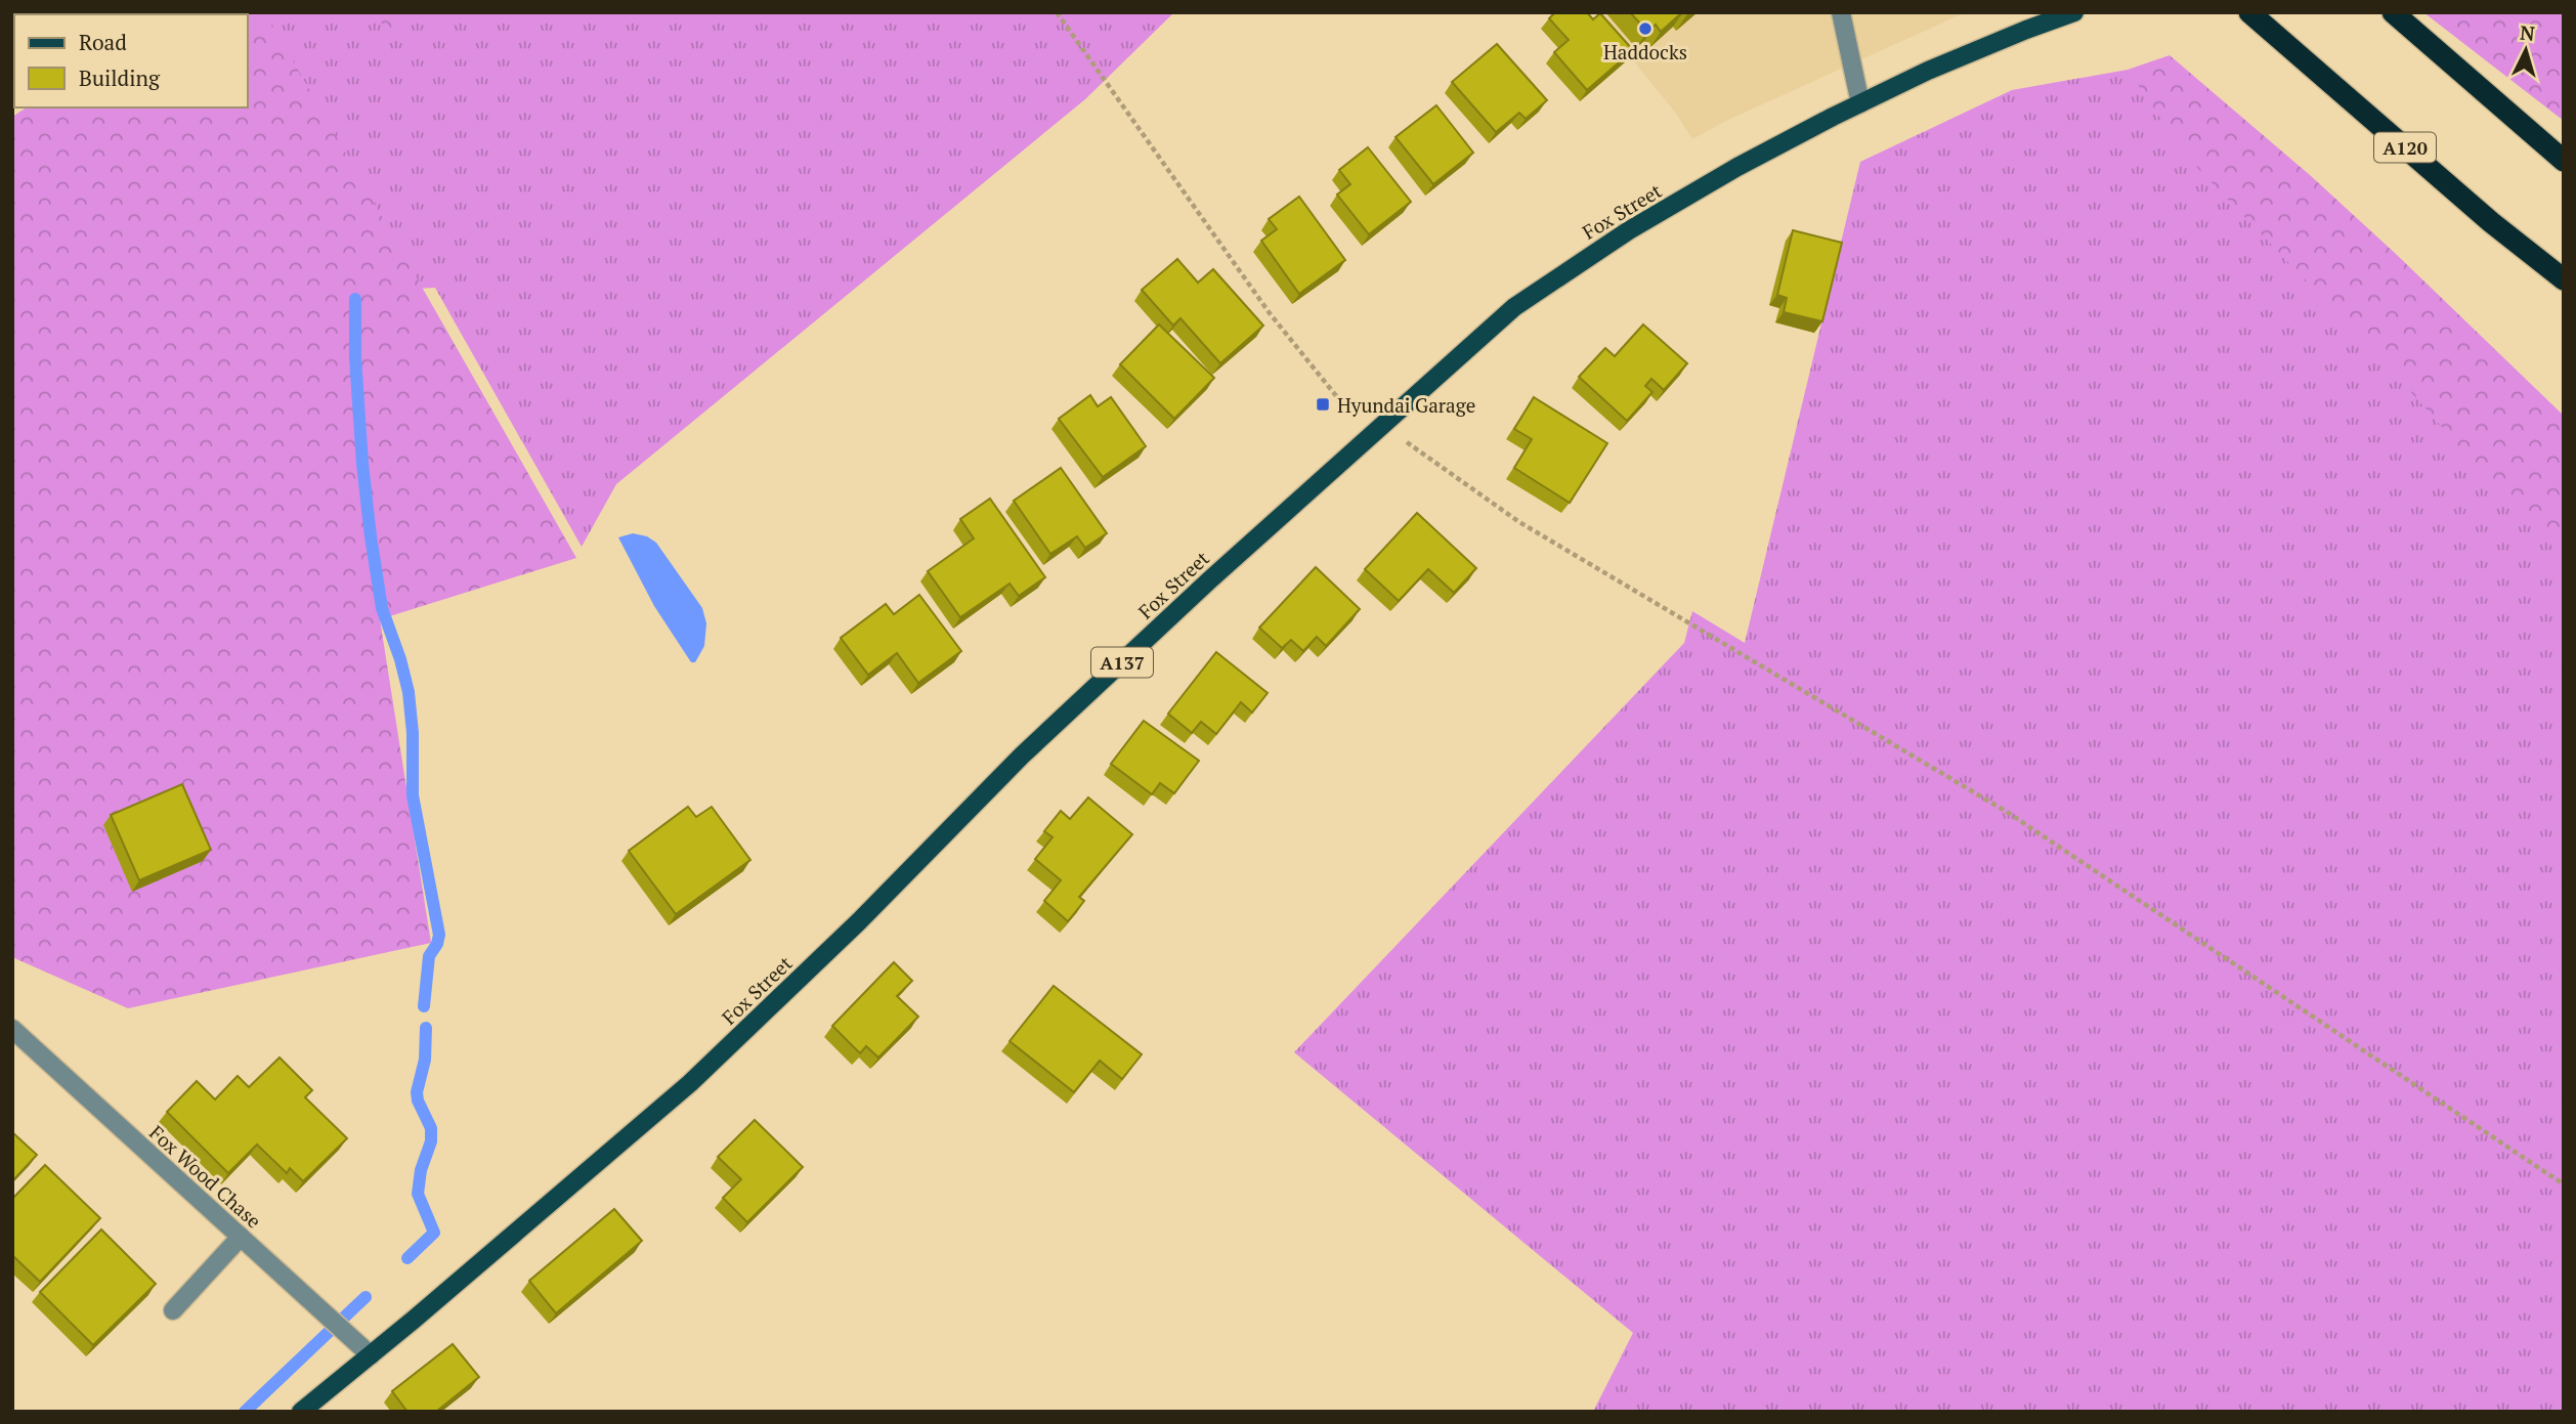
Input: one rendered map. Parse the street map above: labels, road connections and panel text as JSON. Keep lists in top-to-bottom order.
{
  "streets": {
    "highway": ["A120"],
    "main road": ["Fox Street", "A137"],
    "street": ["Fox Wood Chase"]
  },
  "crossings": [
    ["Fox Street", "Fox Wood Chase"]
  ],
  "places": {
    "other": ["Haddocks"],
    "transit": ["Hyundai Garage"]
  },
  "legend": ["Road", "Building"],
  "north": "top"
}
